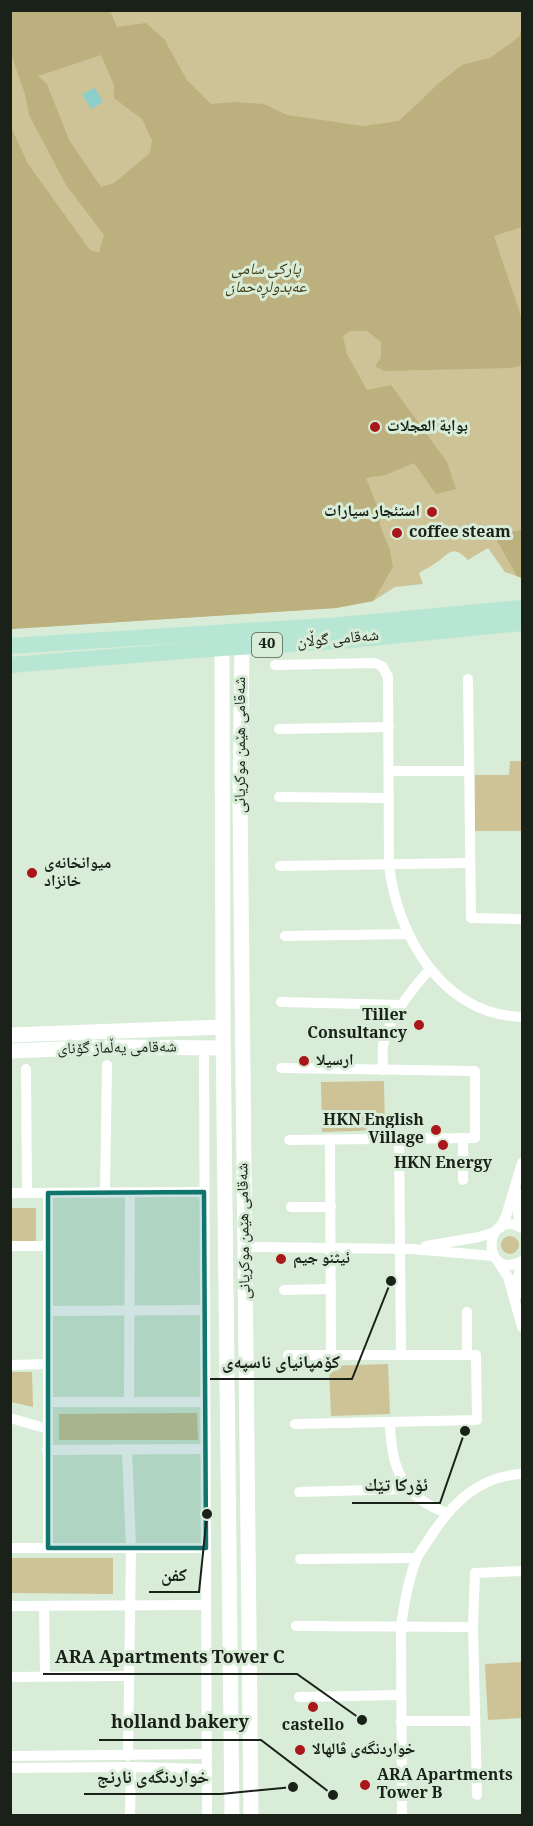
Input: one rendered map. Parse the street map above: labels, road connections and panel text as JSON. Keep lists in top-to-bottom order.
{
  "streets": {
    "main road": ["شەقامی گوڵان", "40"],
    "street": ["شەقامی هێمن موکریانی", "شەقامی یەڵماز گۆنای"]
  },
  "crossings": [
    ["شەقامی گوڵان", "شەقامی هێمن موکریانی"],
    ["شەقامی هێمن موکریانی", "شەقامی یەڵماز گۆنای"]
  ],
  "parks": ["پارکی سامی عەبدولڕەحمان"],
  "places": [
    "بوابة العجلات",
    "استئجار سيارات",
    "coffee steam",
    "میوانخانەی خانزاد",
    "Tiller Consultancy",
    "ارسيلا",
    "HKN English Village",
    "HKN Energy",
    "ئيثنو جيم",
    "کۆمپانیای ناسپەی",
    "ئۆركا تێك",
    "كفن",
    "castello",
    "ARA Apartments Tower C",
    "خواردنگەی ڤالهالا",
    "ARA Apartments Tower B",
    "خواردنگەی نارنج",
    "holland bakery"
  ]
}
